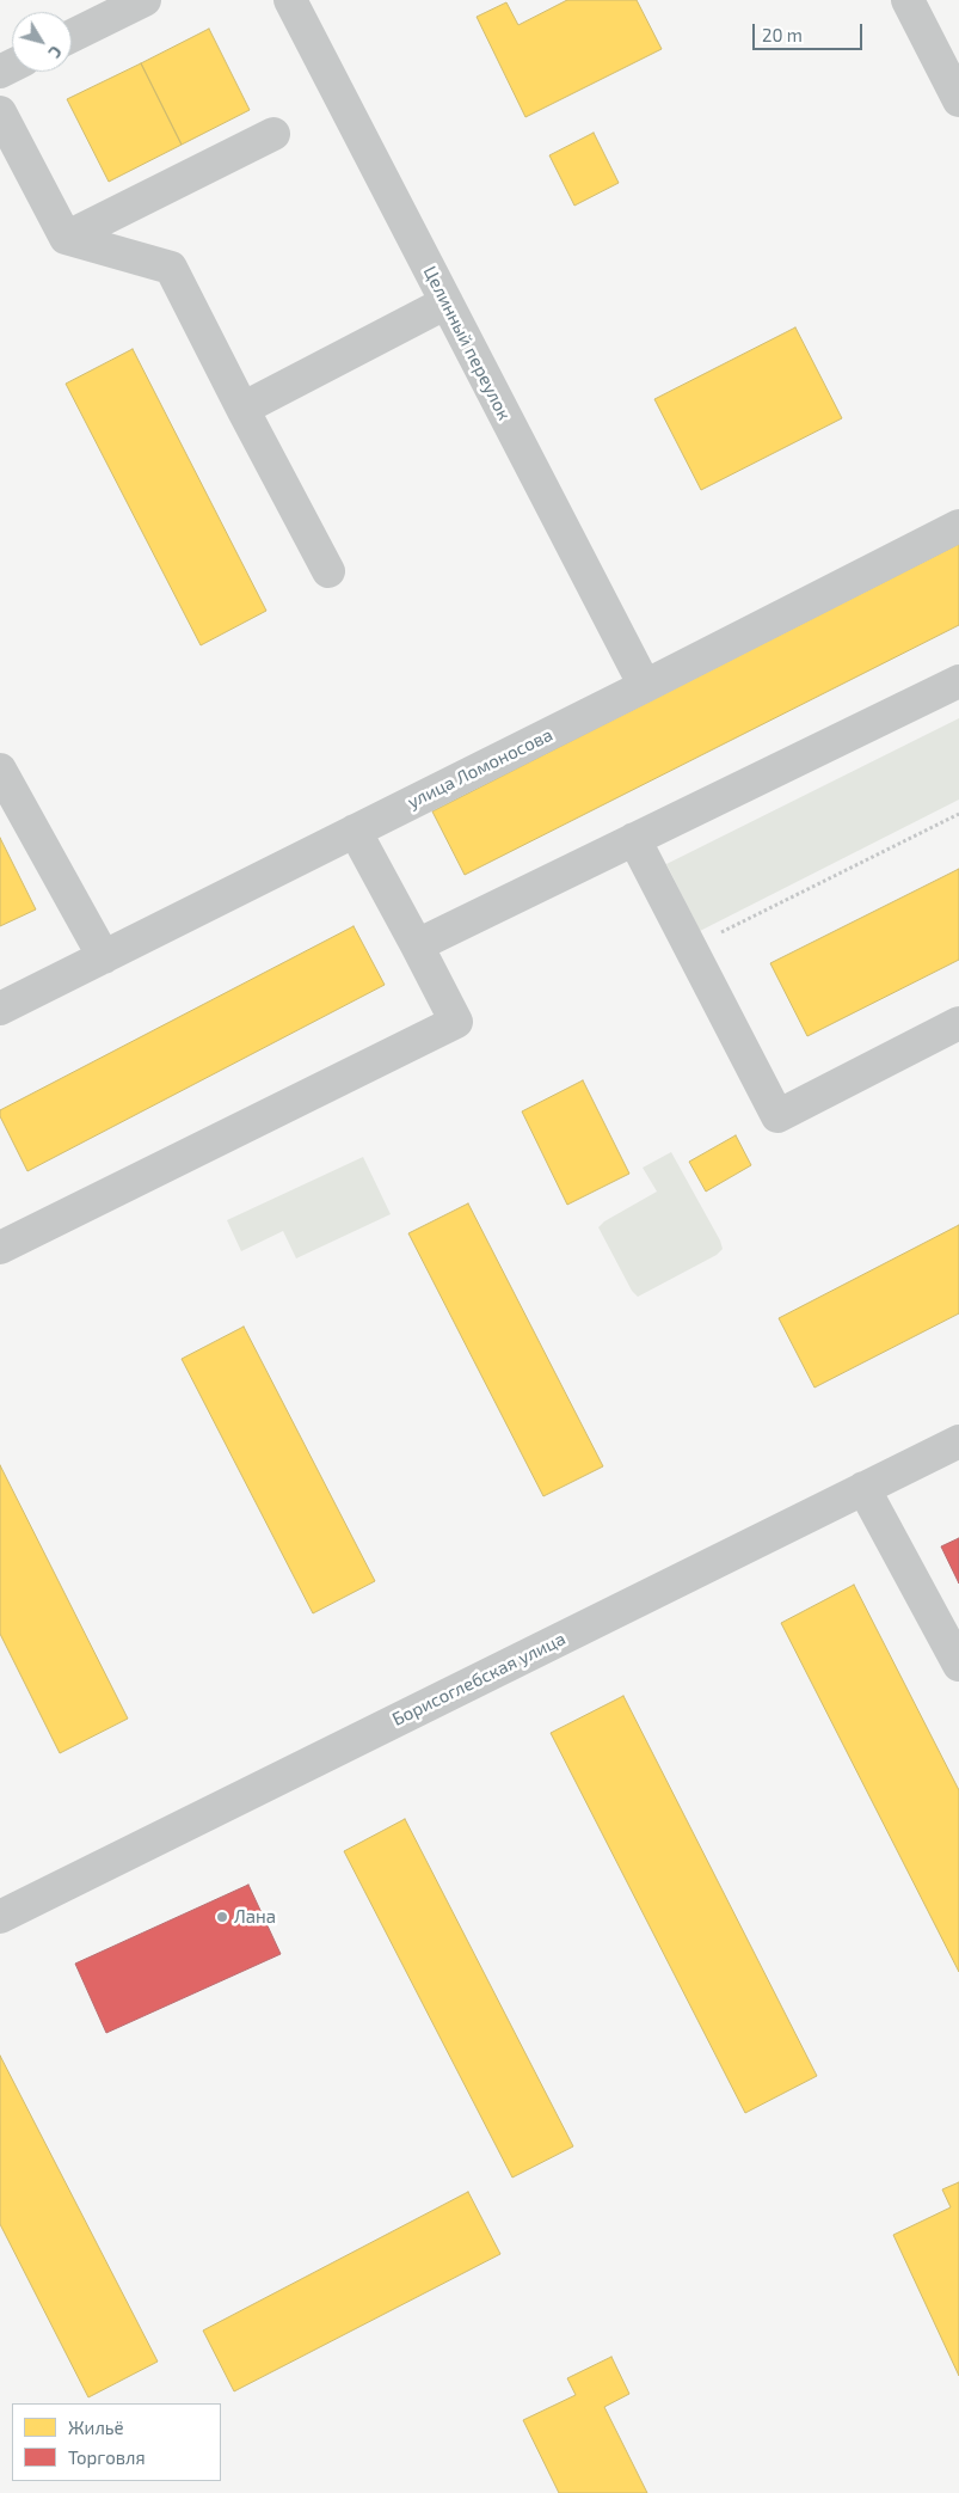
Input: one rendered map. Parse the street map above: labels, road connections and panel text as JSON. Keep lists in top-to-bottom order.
{
  "streets": {
    "street": ["Целинный переулок", "улица Ломоносова", "Борисоглебская улица"]
  },
  "crossings": [
    ["Целинный переулок", "улица Ломоносова"]
  ],
  "places": ["Лана"],
  "legend": ["Жильё", "Торговля"],
  "scale_bar": "20 m",
  "north": "bottom right"
}
